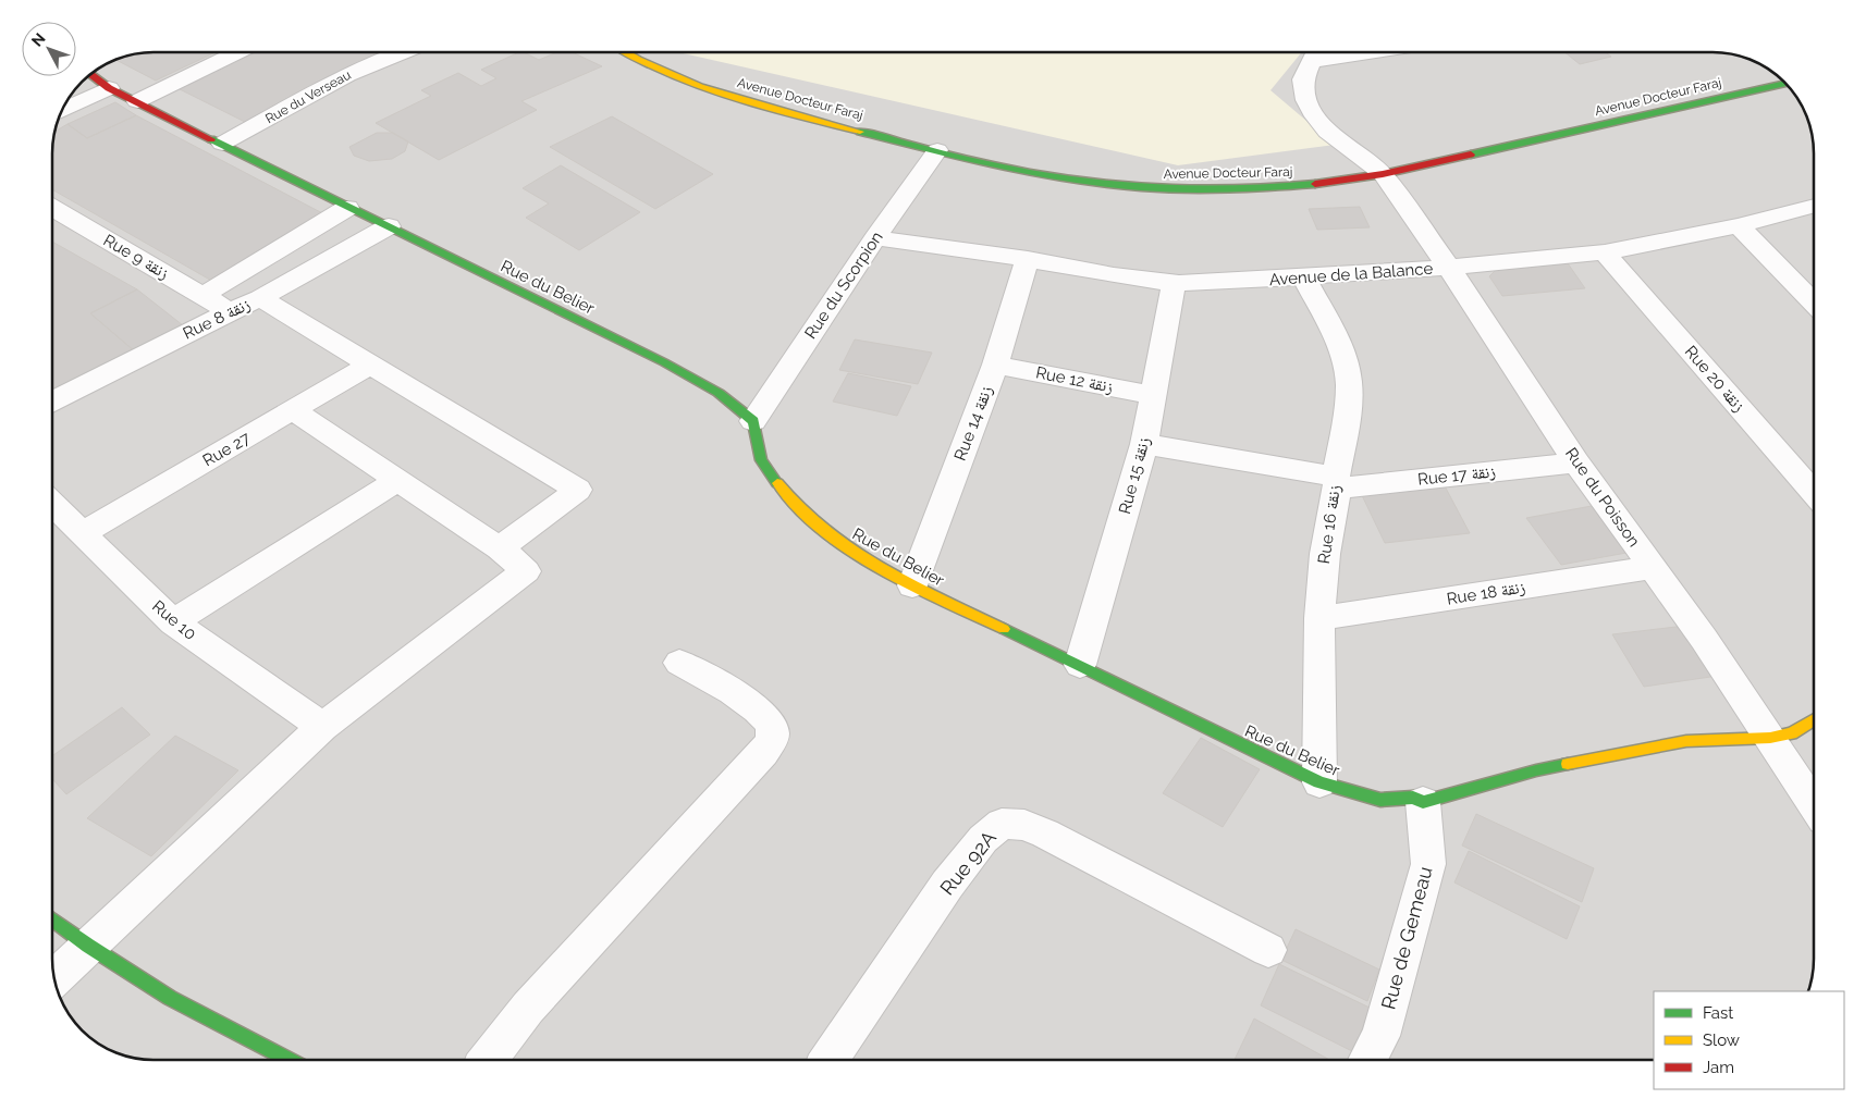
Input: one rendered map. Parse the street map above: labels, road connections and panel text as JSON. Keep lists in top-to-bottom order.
{
  "streets": {
    "street": [
      "Rue du Verseau",
      "Avenue Docteur Faraj",
      "Rue 9 زنقة",
      "Avenue de la Balance",
      "Rue du Scorpion",
      "Rue du Belier",
      "Rue 8 زنقة",
      "Rue 20 زنقة",
      "Rue 12 زنقة",
      "Rue 14 زنقة",
      "Rue 27",
      "Rue 15 زنقة",
      "Rue 17 زنقة",
      "Rue du Poisson",
      "Rue 16 زنقة",
      "Rue 18 زنقة",
      "Rue 10",
      "Rue 92A",
      "Rue de Gemeau"
    ]
  },
  "crossings": [
    ["Rue du Verseau", "Rue du Belier"],
    ["Avenue Docteur Faraj", "Rue du Scorpion"],
    ["Avenue Docteur Faraj", "Rue du Poisson"],
    ["Rue 9 زنقة", "Rue 8 زنقة"],
    ["Avenue de la Balance", "Rue du Scorpion"],
    ["Avenue de la Balance", "Rue 20 زنقة"],
    ["Avenue de la Balance", "Rue 14 زنقة"],
    ["Avenue de la Balance", "Rue 15 زنقة"],
    ["Avenue de la Balance", "Rue du Poisson"],
    ["Avenue de la Balance", "Rue 16 زنقة"],
    ["Rue du Scorpion", "Rue du Belier"],
    ["Rue du Belier", "Rue 8 زنقة"],
    ["Rue du Belier", "Rue 14 زنقة"],
    ["Rue du Belier", "Rue 15 زنقة"],
    ["Rue du Belier", "Rue du Poisson"],
    ["Rue du Belier", "Rue 16 زنقة"],
    ["Rue du Belier", "Rue de Gemeau"],
    ["Rue 12 زنقة", "Rue 14 زنقة"],
    ["Rue 12 زنقة", "Rue 15 زنقة"],
    ["Rue 27", "Rue 10"],
    ["Rue 15 زنقة", "Rue 17 زنقة"],
    ["Rue 17 زنقة", "Rue du Poisson"],
    ["Rue 17 زنقة", "Rue 16 زنقة"],
    ["Rue du Poisson", "Rue 18 زنقة"],
    ["Rue 16 زنقة", "Rue 18 زنقة"]
  ],
  "legend": ["Fast", "Slow", "Jam"],
  "north": "top left"
}
